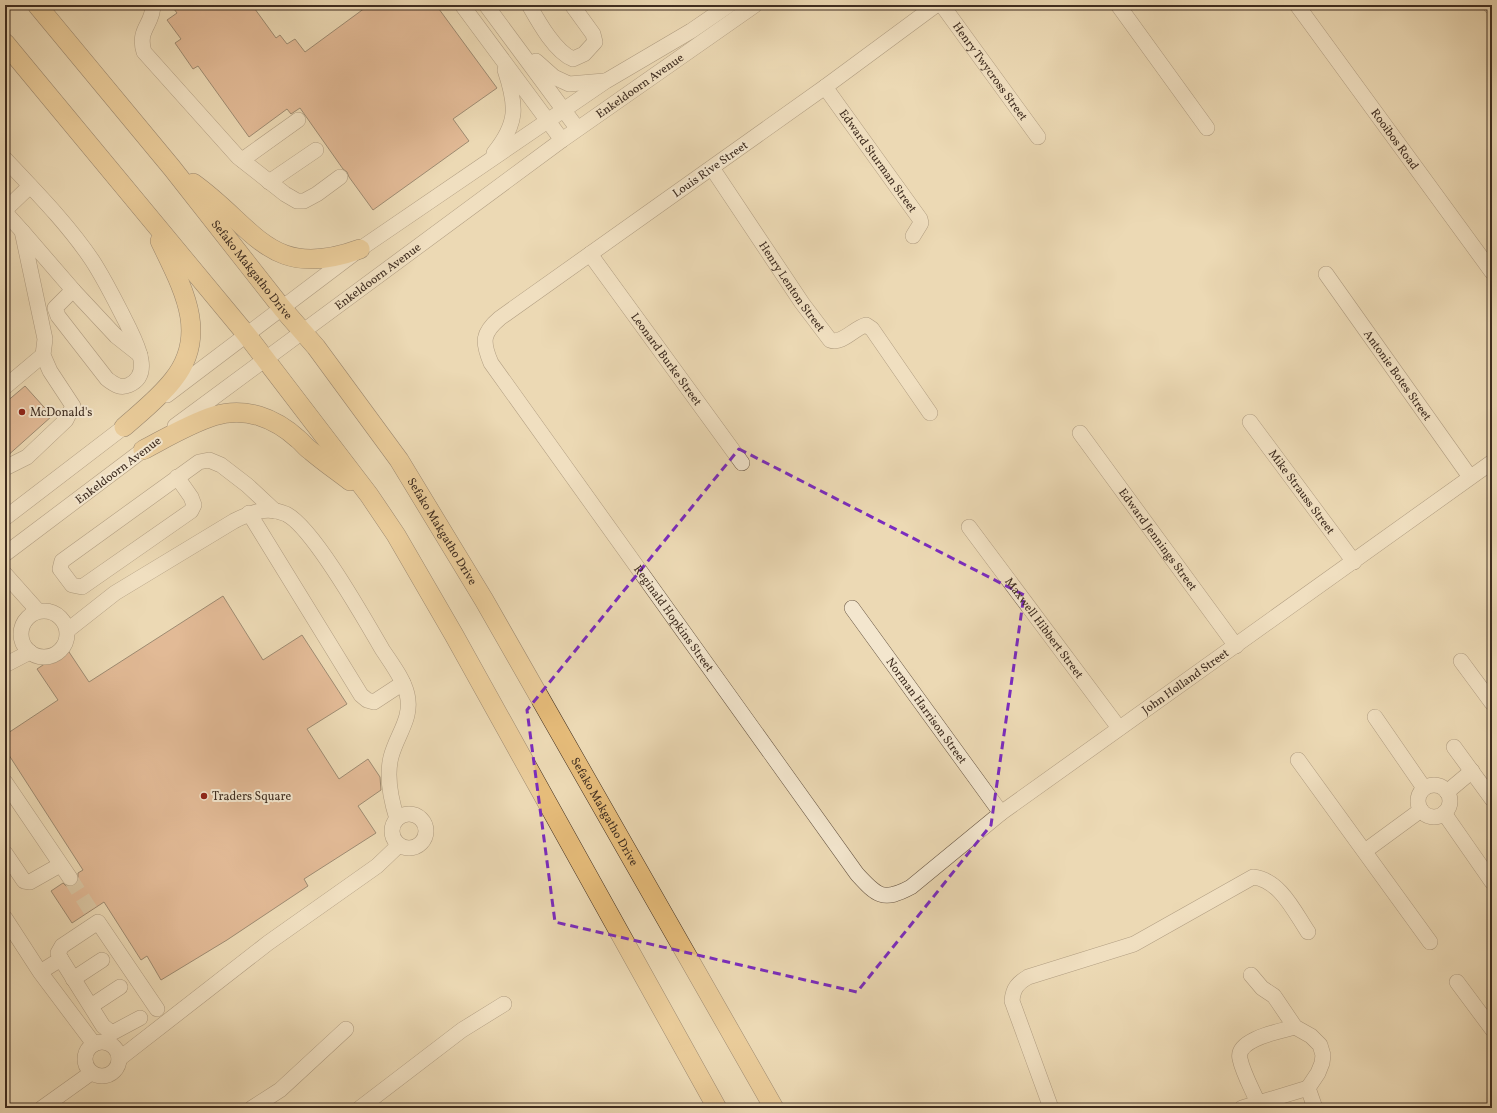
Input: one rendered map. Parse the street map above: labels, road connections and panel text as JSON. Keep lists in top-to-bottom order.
{
  "streets": {
    "main road": ["Sefako Makgatho Drive"],
    "street": [
      "Henry Twycross Street",
      "Enkeldoorn Avenue",
      "Rooibos Road",
      "Edward Sturman Street",
      "Louis Rive Street",
      "Henry Lenton Street",
      "Leonard Burke Street",
      "Antonie Botes Street",
      "Mike Strauss Street",
      "Edward Jennings Street",
      "Reginald Hopkins Street",
      "Maxwell Hibbert Street",
      "John Holland Street",
      "Norman Harrison Street"
    ]
  },
  "crossings": [
    ["Enkeldoorn Avenue", "Sefako Makgatho Drive"],
    ["Edward Sturman Street", "Louis Rive Street"],
    ["Louis Rive Street", "Henry Lenton Street"],
    ["Louis Rive Street", "Leonard Burke Street"],
    ["Louis Rive Street", "Reginald Hopkins Street"],
    ["Antonie Botes Street", "John Holland Street"],
    ["Mike Strauss Street", "John Holland Street"],
    ["Edward Jennings Street", "John Holland Street"],
    ["Reginald Hopkins Street", "John Holland Street"],
    ["Maxwell Hibbert Street", "John Holland Street"],
    ["John Holland Street", "Norman Harrison Street"]
  ],
  "places": ["McDonald's", "Traders Square"]
}
